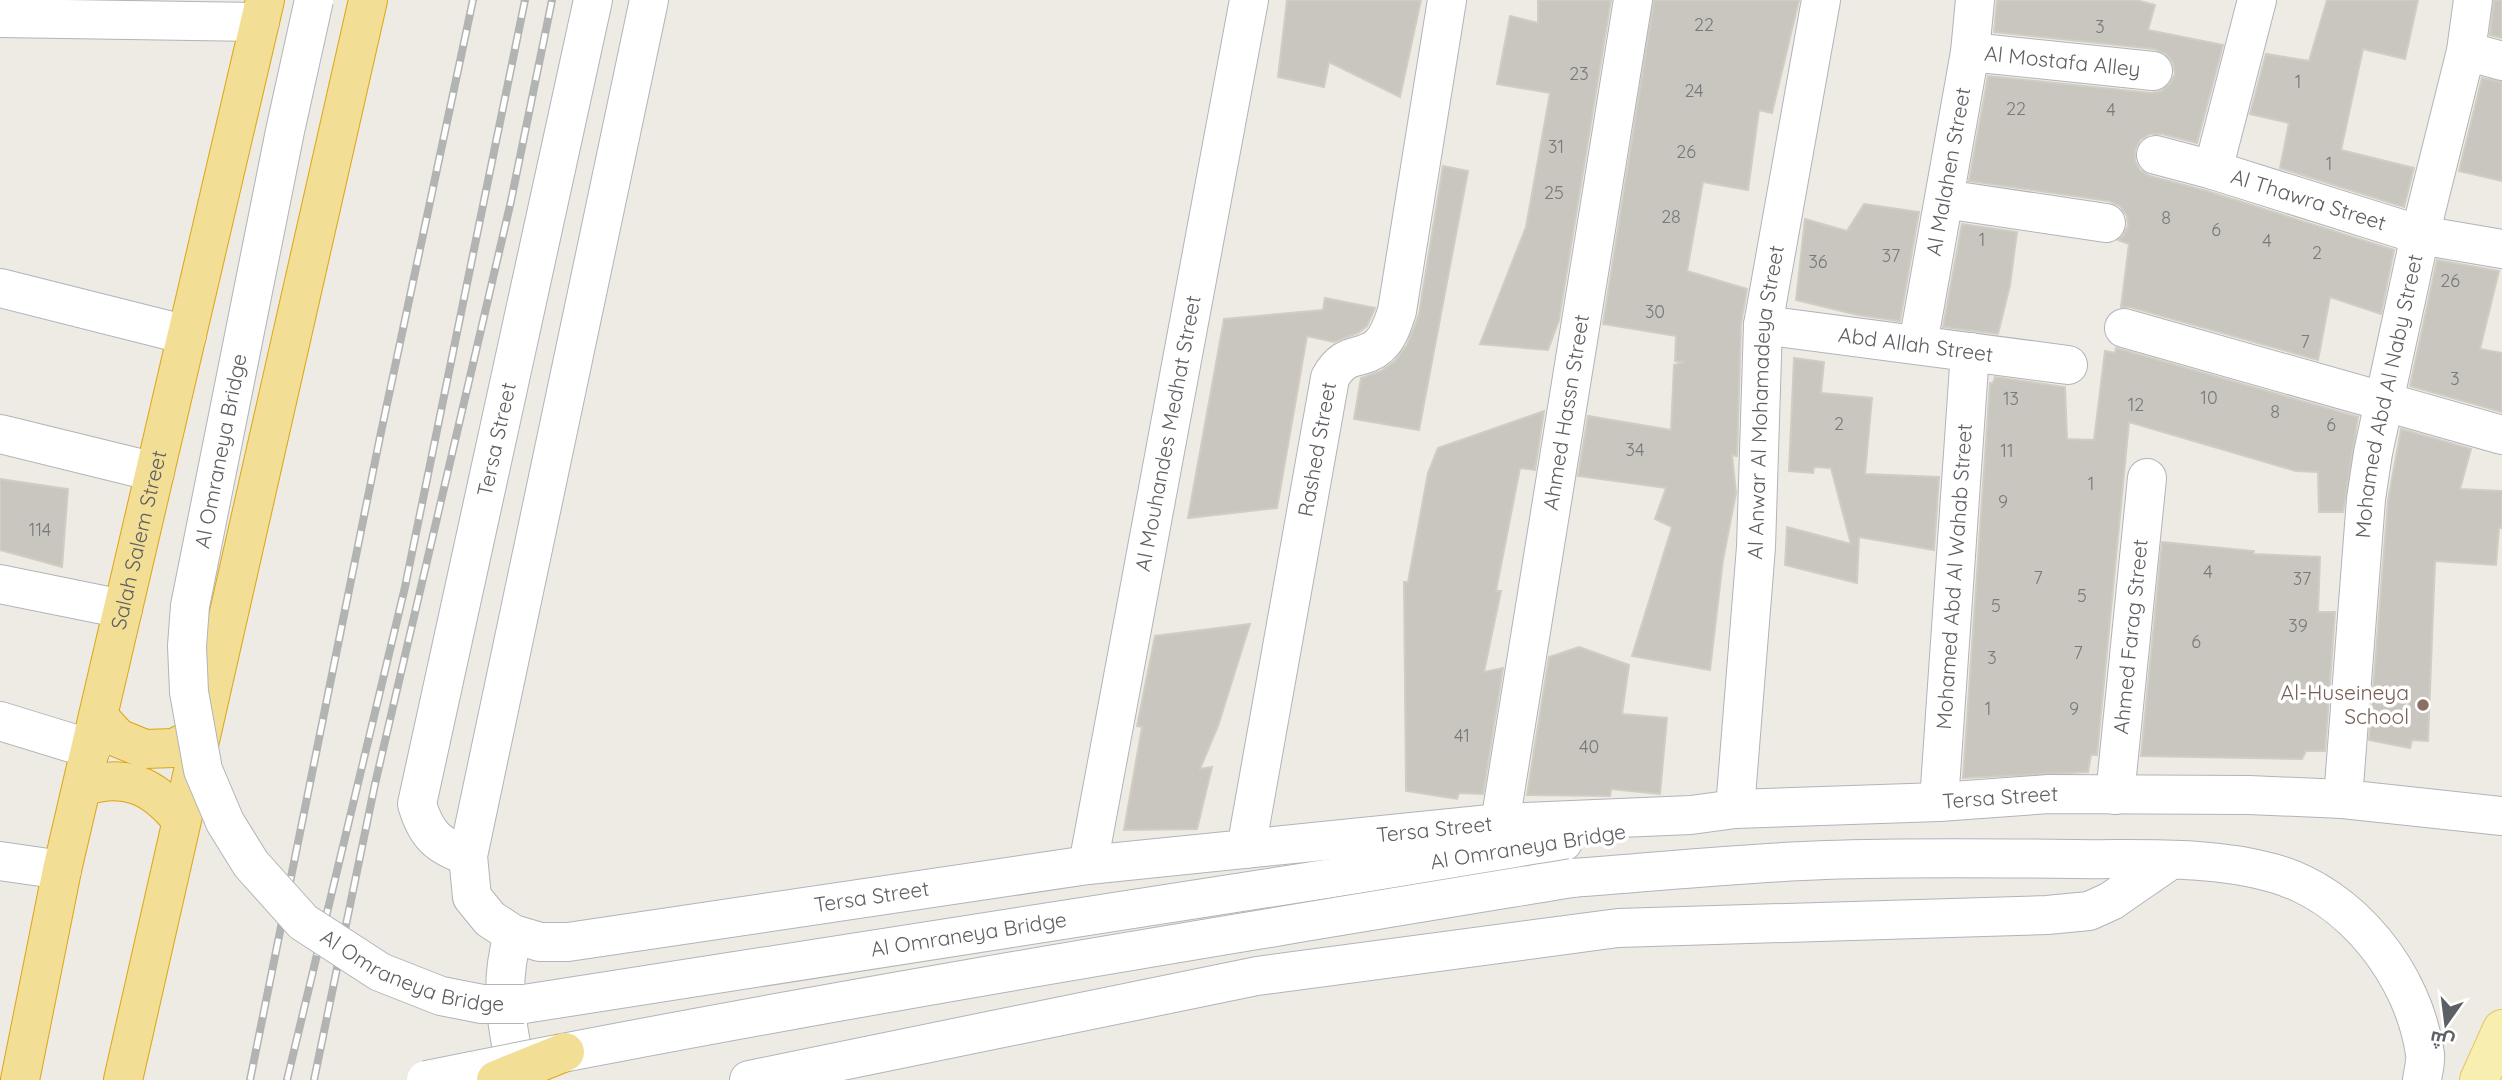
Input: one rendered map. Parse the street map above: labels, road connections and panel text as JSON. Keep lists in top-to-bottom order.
{
  "streets": {
    "highway": ["Salah Salem Street"],
    "street": [
      "Al Mostafa Alley",
      "Al Malahen Street",
      "Al Thawra Street",
      "Abd Allah Street",
      "Mohamed Abd Al Naby Street",
      "Al Anwar Al Mohamadeya Street",
      "Ahmed Hassn Street",
      "Al Mouhandes Medhat Street",
      "Tersa Street",
      "Rashed Street",
      "Al Omraneya Bridge",
      "Mohamed Abd Al Wahab Street",
      "Ahmed Farag Street"
    ]
  },
  "crossings": [
    ["Al Mostafa Alley", "Al Malahen Street"],
    ["Al Malahen Street", "Abd Allah Street"],
    ["Al Thawra Street", "Mohamed Abd Al Naby Street"],
    ["Abd Allah Street", "Al Anwar Al Mohamadeya Street"],
    ["Abd Allah Street", "Mohamed Abd Al Wahab Street"],
    ["Mohamed Abd Al Naby Street", "Tersa Street"],
    ["Al Anwar Al Mohamadeya Street", "Tersa Street"],
    ["Ahmed Hassn Street", "Tersa Street"],
    ["Al Mouhandes Medhat Street", "Tersa Street"],
    ["Tersa Street", "Rashed Street"],
    ["Tersa Street", "Al Omraneya Bridge"],
    ["Tersa Street", "Mohamed Abd Al Wahab Street"],
    ["Tersa Street", "Ahmed Farag Street"]
  ],
  "places": ["Al-Huseineya School"],
  "house_numbers": [
    "22",
    "3",
    "23",
    "1",
    "24",
    "22",
    "4",
    "31",
    "26",
    "1",
    "25",
    "28",
    "8",
    "6",
    "1",
    "4",
    "2",
    "37",
    "36",
    "26",
    "30",
    "7",
    "3",
    "10",
    "13",
    "12",
    "8",
    "2",
    "6",
    "34",
    "11",
    "1",
    "9",
    "114",
    "4",
    "7",
    "37",
    "5",
    "5",
    "39",
    "6",
    "7",
    "3",
    "1",
    "9",
    "41",
    "40"
  ],
  "north": "bottom"
}
